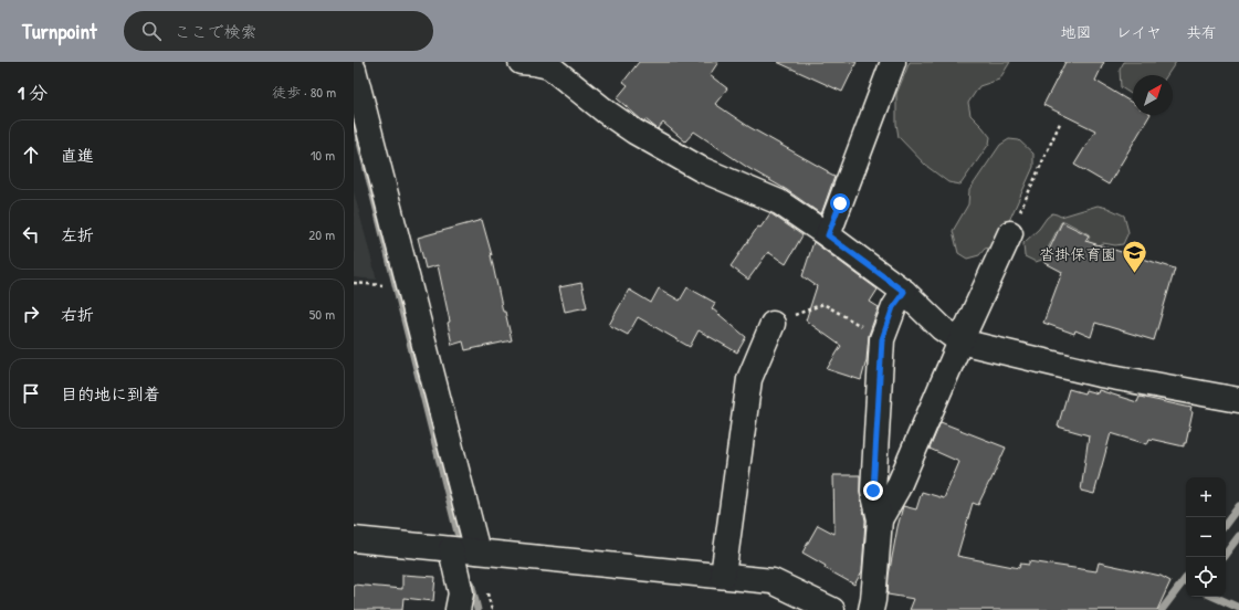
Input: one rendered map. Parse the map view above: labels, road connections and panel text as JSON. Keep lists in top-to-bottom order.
{
  "places": {
    "school or university": ["沓掛保育園"]
  },
  "north": "top right",
  "page": {
    "header": "Turnpoint",
    "search": "ここで検索",
    "nav": ["地図", "レイヤ", "共有"],
    "heading": ["1 分", "徒歩 · 80 m"],
    "list": [
      ["直進", "10 m"],
      ["左折", "20 m"],
      ["右折", "50 m"],
      "目的地に到着"
    ],
    "map_buttons": ["+", "−"]
  }
}
